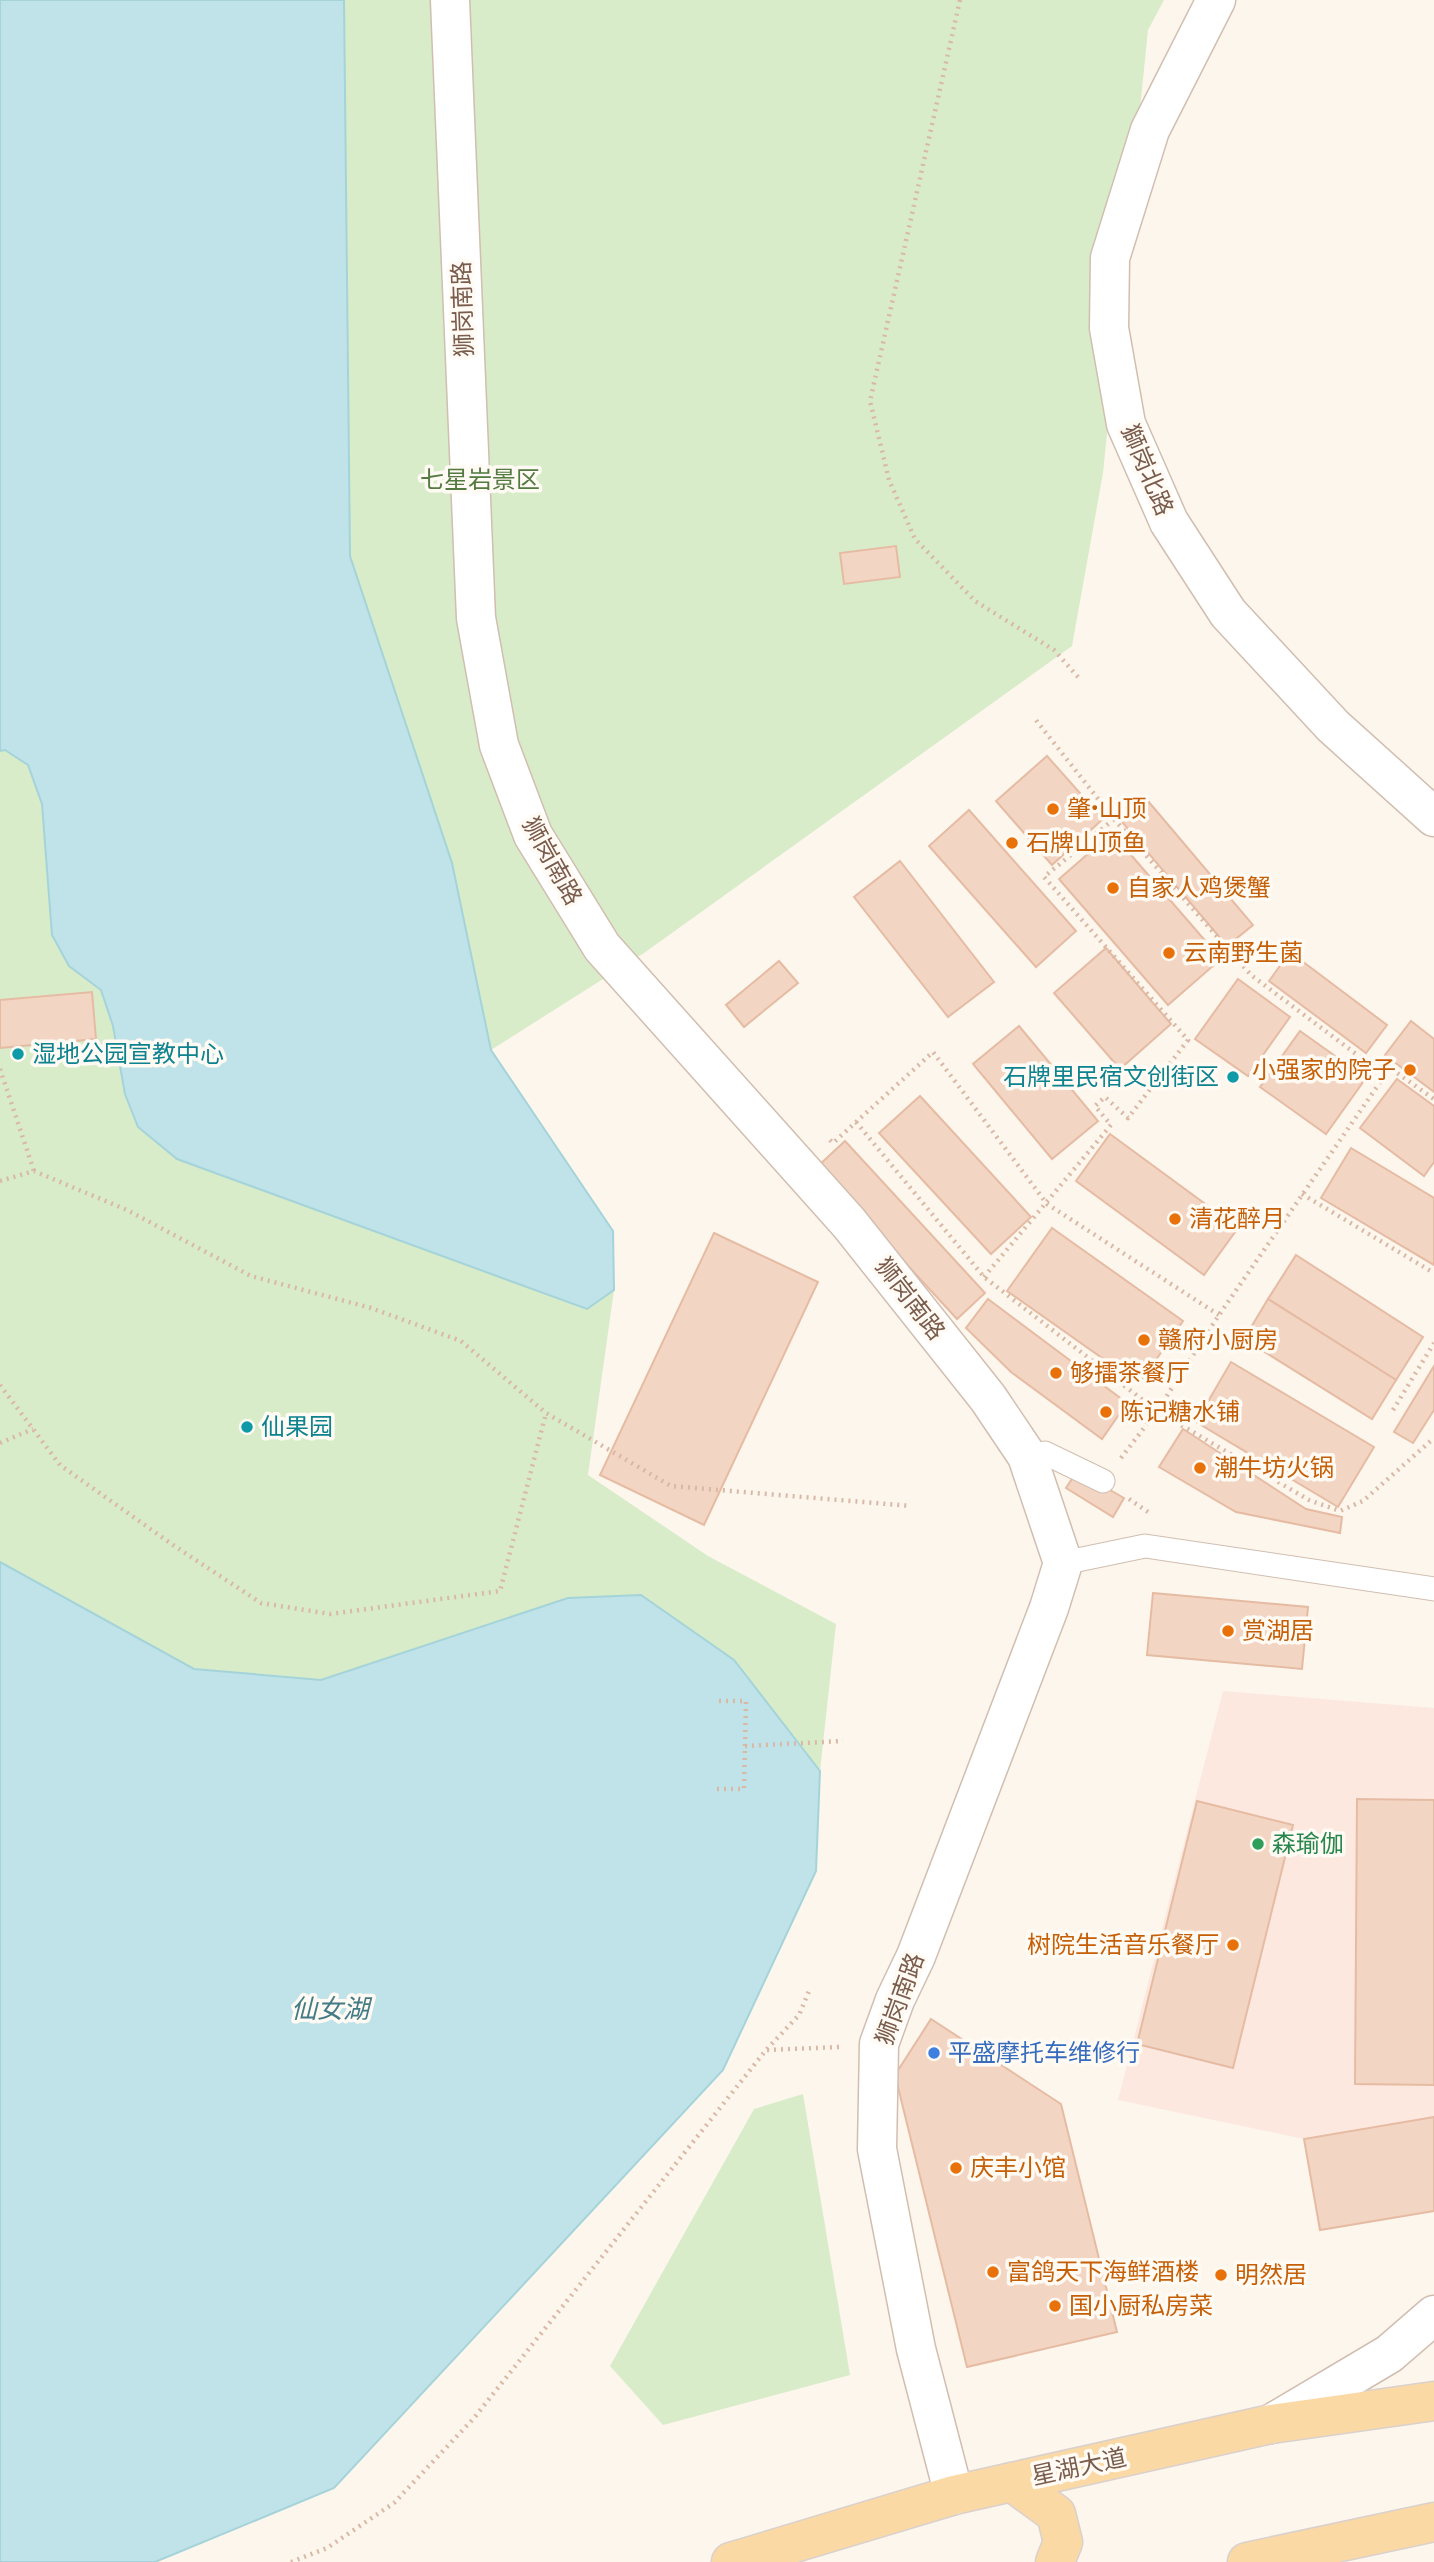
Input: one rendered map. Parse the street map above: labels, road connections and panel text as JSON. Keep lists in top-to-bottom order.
{
  "streets": {
    "main road": ["星湖大道"],
    "street": ["狮岗南路", "獅岗北路"]
  },
  "crossings": [
    ["狮岗南路", "星湖大道"]
  ],
  "water": ["仙女湖"],
  "parks": ["七星岩景区"],
  "places": [
    "肇•山顶",
    "石牌山顶鱼",
    "自家人鸡煲蟹",
    "云南野生菌",
    "湿地公园宣教中心",
    "小强家的院子",
    "石牌里民宿文创街区",
    "清花醉月",
    "赣府小厨房",
    "够擂茶餐厅",
    "陈记糖水铺",
    "仙果园",
    "潮牛坊火锅",
    "赏湖居",
    "森瑜伽",
    "树院生活音乐餐厅",
    "平盛摩托车维修行",
    "庆丰小馆",
    "富鸽天下海鲜酒楼",
    "明然居",
    "国小厨私房菜"
  ]
}
